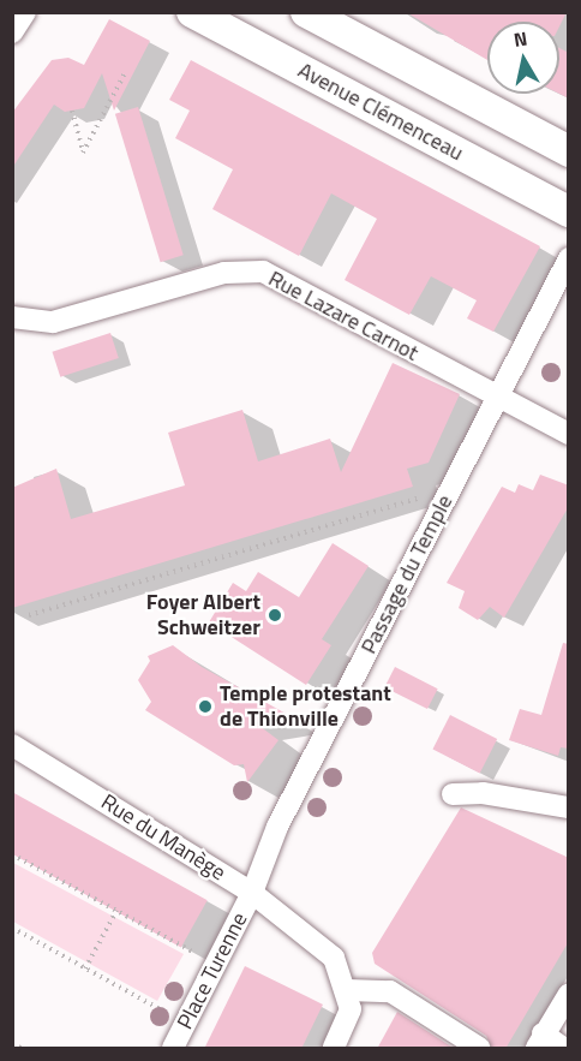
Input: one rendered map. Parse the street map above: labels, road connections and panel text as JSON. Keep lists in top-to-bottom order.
{
  "streets": {
    "street": [
      "Avenue Clémenceau",
      "Rue Lazare Carnot",
      "Passage du Temple",
      "Rue du Manège",
      "Place Turenne"
    ]
  },
  "crossings": [
    ["Rue Lazare Carnot", "Passage du Temple"],
    ["Passage du Temple", "Rue du Manège"],
    ["Passage du Temple", "Place Turenne"],
    ["Rue du Manège", "Place Turenne"]
  ],
  "places": ["Foyer Albert Schweitzer", "Temple protestant de Thionville"],
  "north": "top"
}
